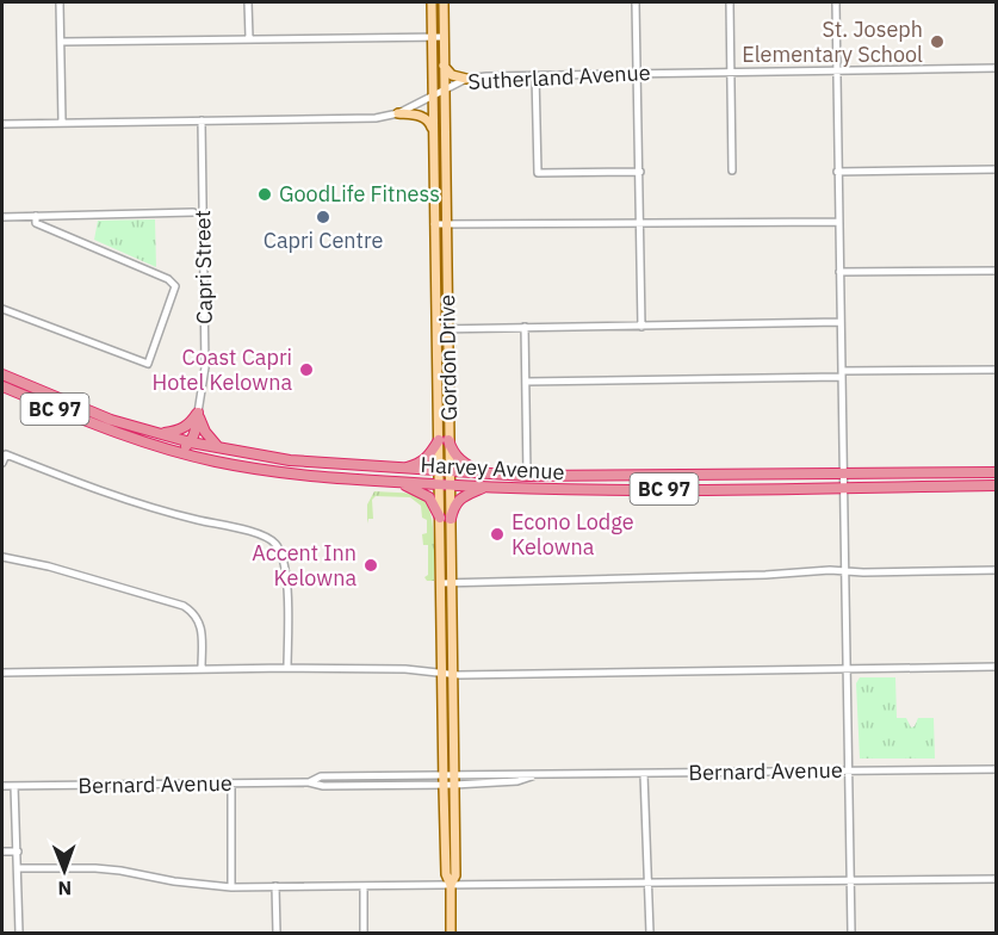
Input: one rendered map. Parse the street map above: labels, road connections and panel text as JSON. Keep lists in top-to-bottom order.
{
  "streets": {
    "highway": ["BC 97", "Harvey Avenue"],
    "main road": ["Gordon Drive"],
    "street": ["Sutherland Avenue", "Capri Street", "Bernard Avenue"]
  },
  "crossings": [
    ["Sutherland Avenue", "Capri Street"],
    ["Sutherland Avenue", "Gordon Drive"],
    ["Gordon Drive", "Harvey Avenue"],
    ["Gordon Drive", "Bernard Avenue"]
  ],
  "places": [
    "St. Joseph Elementary School",
    "GoodLife Fitness",
    "Capri Centre",
    "Coast Capri Hotel Kelowna",
    "Econo Lodge Kelowna",
    "Accent Inn Kelowna"
  ],
  "north": "bottom"
}
